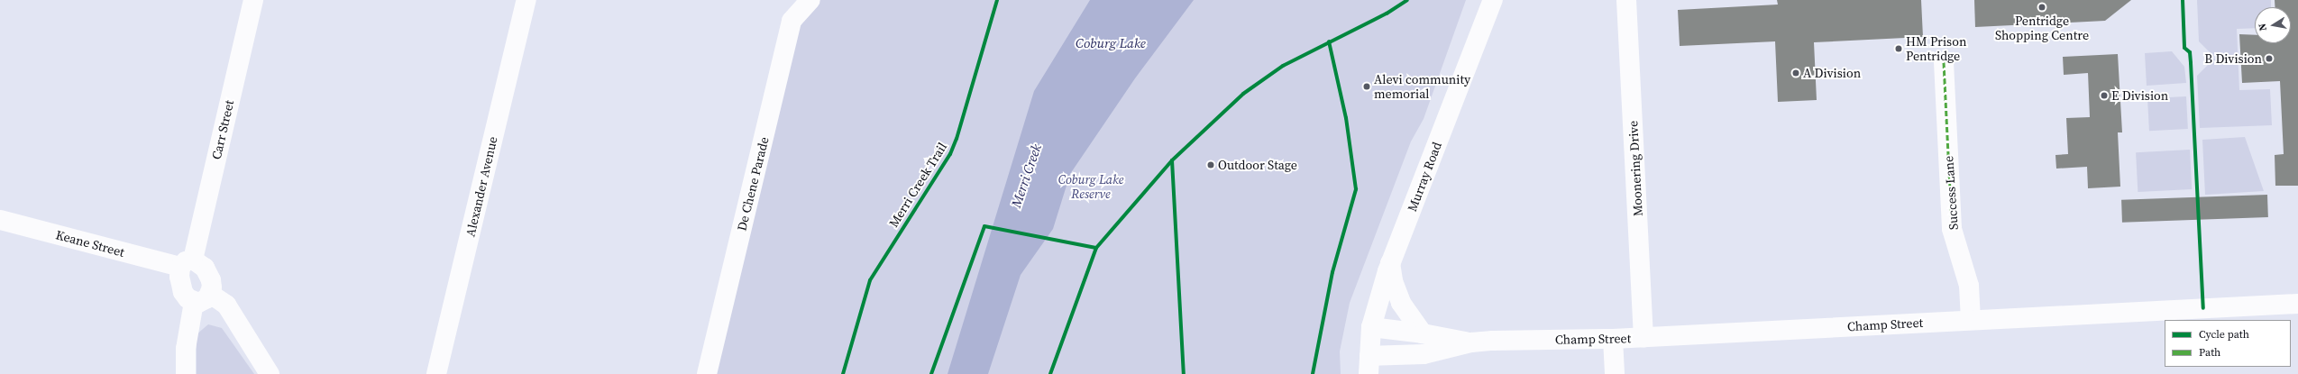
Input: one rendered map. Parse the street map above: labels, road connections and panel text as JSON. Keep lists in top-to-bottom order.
{
  "streets": {
    "street": [
      "Carr Street",
      "Moonering Drive",
      "Murray Road",
      "De Chene Parade",
      "Alexander Avenue",
      "Success Lane",
      "Keane Street",
      "Champ Street"
    ],
    "cycle path": ["Merri Creek Trail"]
  },
  "crossings": [
    ["Carr Street", "Keane Street"],
    ["Moonering Drive", "Champ Street"],
    ["Murray Road", "Champ Street"],
    ["Success Lane", "Champ Street"]
  ],
  "water": ["Coburg Lake", "Merri Creek"],
  "parks": ["Coburg Lake Reserve"],
  "places": [
    "Pentridge Shopping Centre",
    "HM Prison Pentridge",
    "B Division",
    "A Division",
    "Alevi community memorial",
    "E Division",
    "Outdoor Stage"
  ],
  "legend": ["Cycle path", "Path"],
  "north": "left"
}
